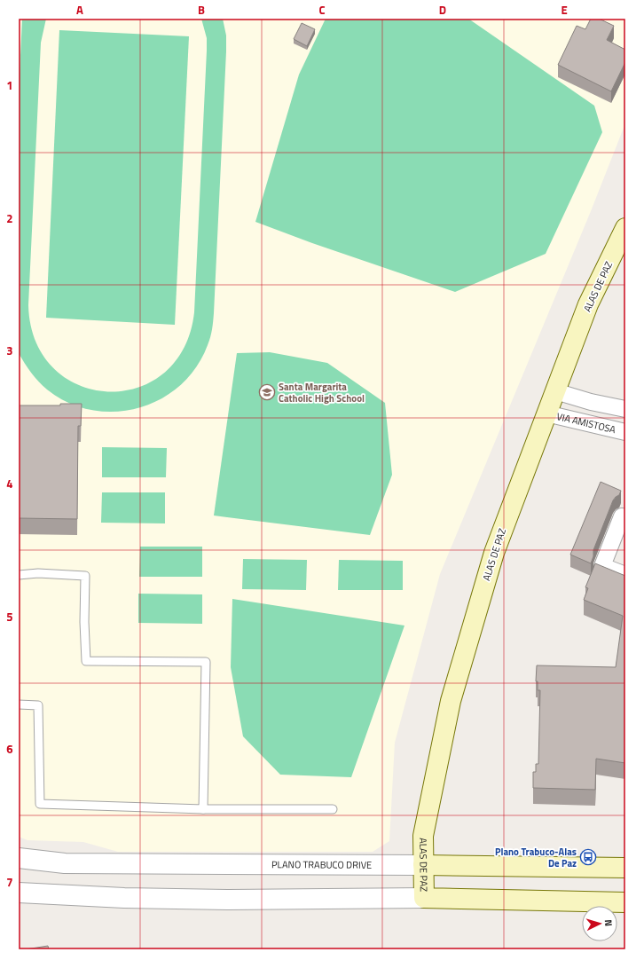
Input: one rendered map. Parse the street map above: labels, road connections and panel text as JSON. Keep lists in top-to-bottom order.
{
  "streets": {
    "main road": ["ALAS DE PAZ", "PLANO TRABUCO DRIVE"],
    "street": ["VIA AMISTOSA"]
  },
  "crossings": [
    ["ALAS DE PAZ", "VIA AMISTOSA"],
    ["ALAS DE PAZ", "PLANO TRABUCO DRIVE"]
  ],
  "places": {
    "school or university": ["Santa Margarita Catholic High School"],
    "bus stop": ["Plano Trabuco-Alas De Paz"]
  },
  "north": "right",
  "grid": {
    "columns": [
      "A",
      "B",
      "C",
      "D",
      "E"
    ],
    "rows": [
      "1",
      "2",
      "3",
      "4",
      "5",
      "6",
      "7"
    ]
  }
}
